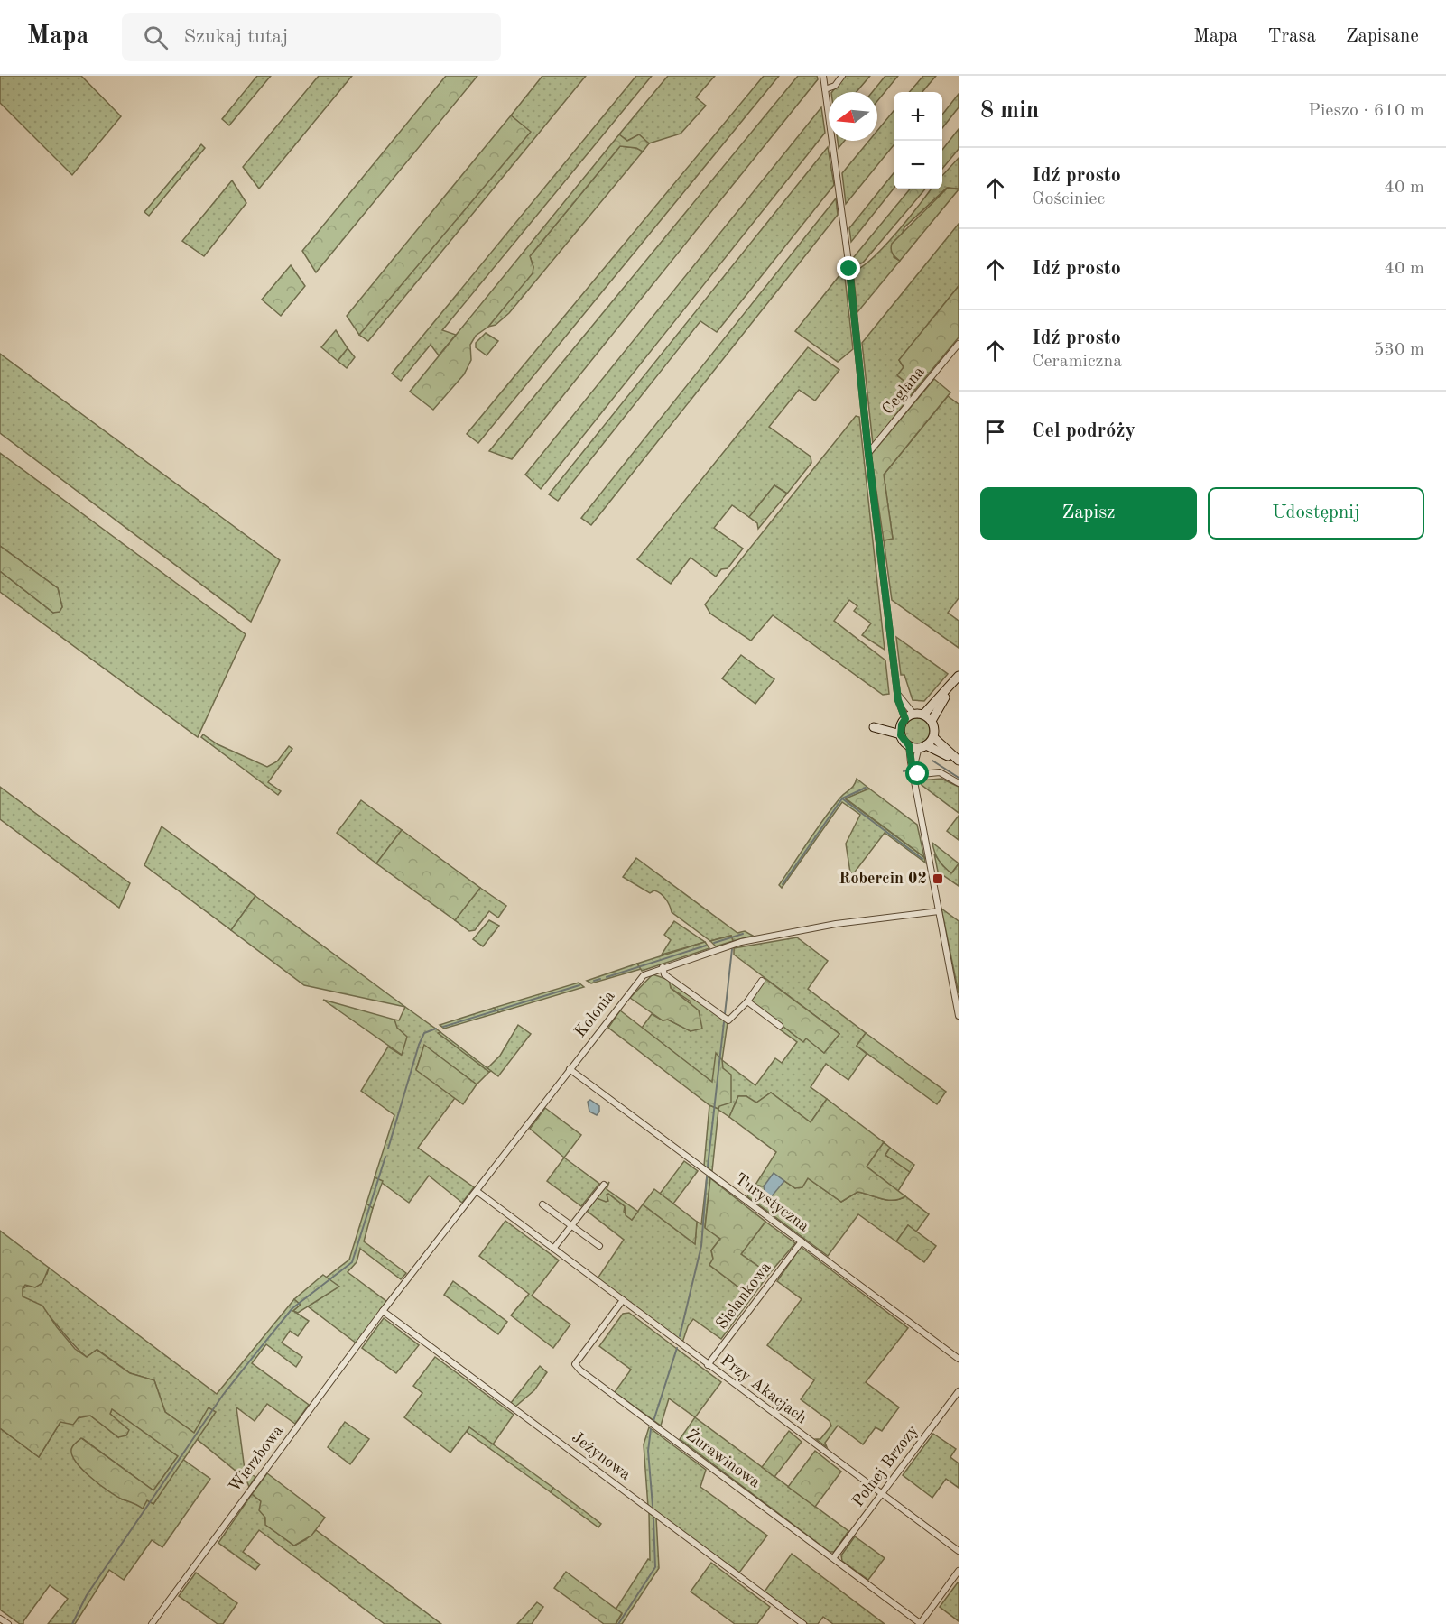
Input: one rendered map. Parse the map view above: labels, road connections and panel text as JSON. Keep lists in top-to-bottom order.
{
  "streets": {
    "street": [
      "Ceglana",
      "Kolonia",
      "Turystyczna",
      "Sielankowa",
      "Przy Akacjach",
      "Jeżynowa",
      "Wierzbowa",
      "Żurawinowa",
      "Polnej Brzozy"
    ]
  },
  "crossings": [
    ["Kolonia", "Turystyczna"],
    ["Kolonia", "Przy Akacjach"],
    ["Kolonia", "Jeżynowa"],
    ["Kolonia", "Wierzbowa"],
    ["Turystyczna", "Sielankowa"],
    ["Sielankowa", "Przy Akacjach"],
    ["Przy Akacjach", "Żurawinowa"],
    ["Przy Akacjach", "Polnej Brzozy"],
    ["Jeżynowa", "Wierzbowa"],
    ["Żurawinowa", "Polnej Brzozy"]
  ],
  "places": {
    "transit": ["Robercin 02"]
  },
  "north": "left",
  "page": {
    "header": "Mapa",
    "search": "Szukaj tutaj",
    "nav": ["Mapa", "Trasa", "Zapisane"],
    "heading": ["8 min", "Pieszo · 610 m"],
    "map_buttons": ["+", "−"],
    "list": [
      ["Idź prosto", "Gościniec", "40 m"],
      ["Idź prosto", "40 m"],
      ["Idź prosto", "Ceramiczna", "530 m"],
      "Cel podróży"
    ],
    "buttons": ["Zapisz", "Udostępnij"]
  }
}
